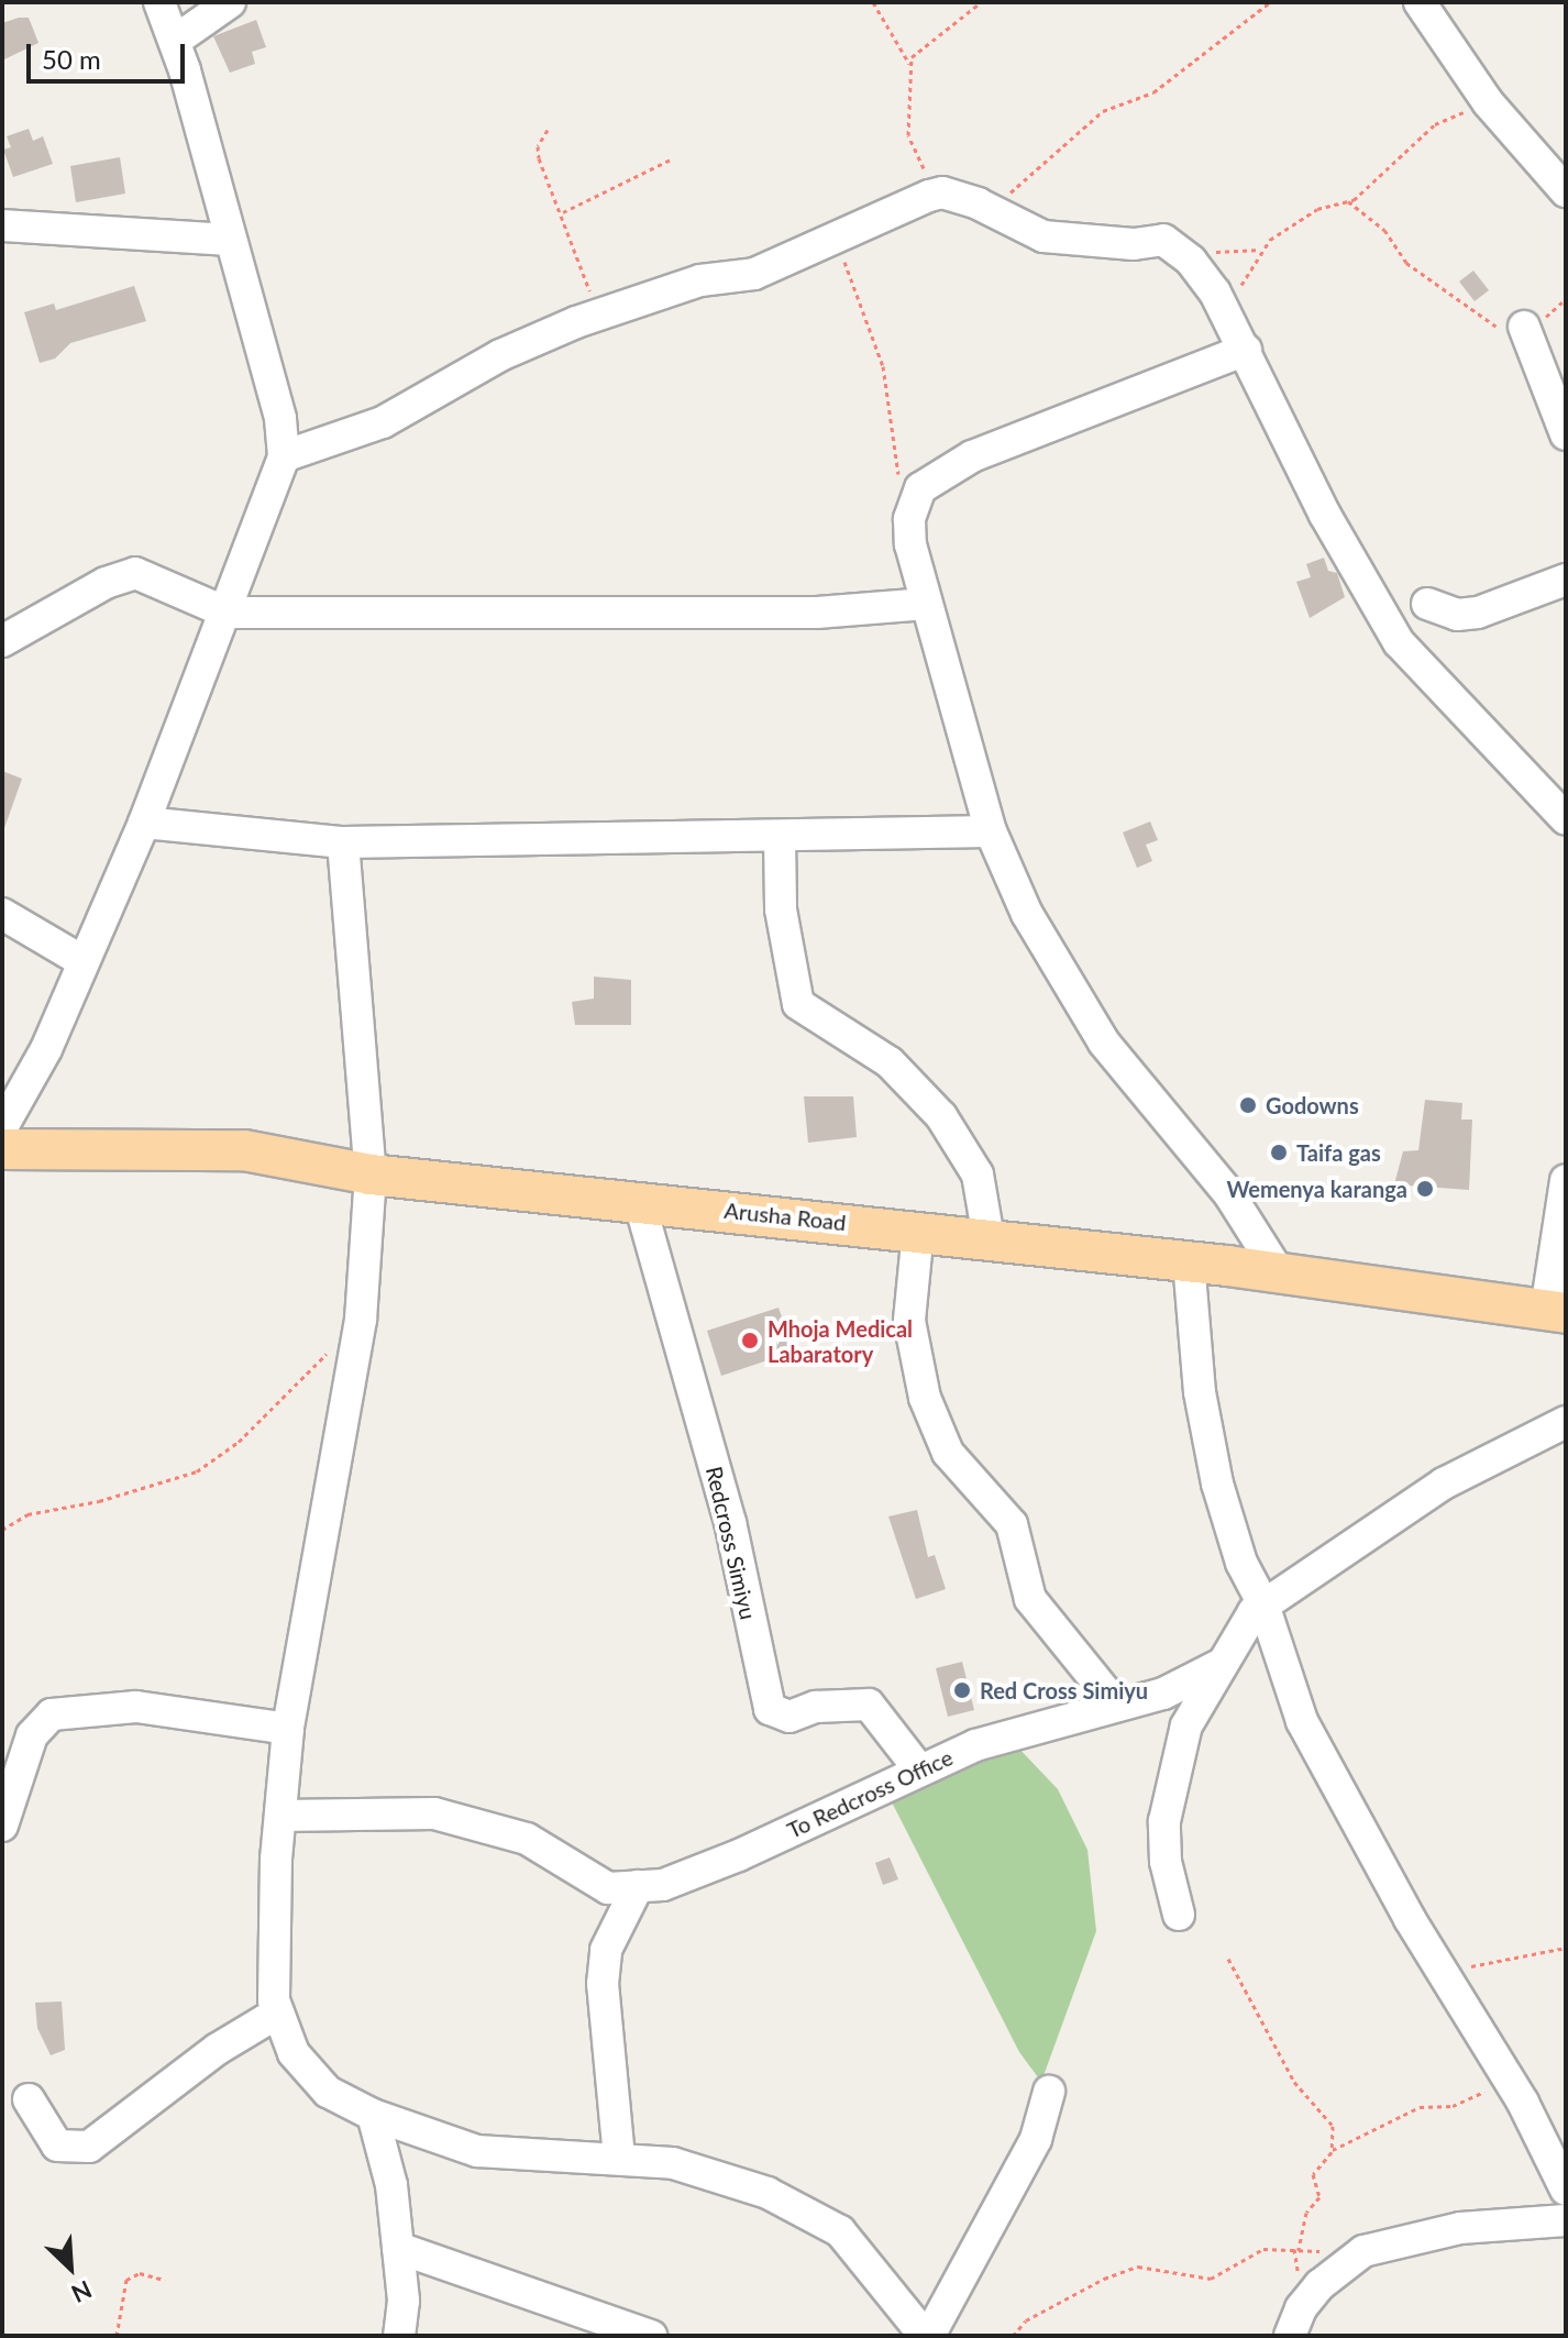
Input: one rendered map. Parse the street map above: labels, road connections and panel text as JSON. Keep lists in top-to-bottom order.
{
  "streets": {
    "main road": ["Arusha Road"],
    "street": ["Redcross Simiyu", "To Redcross Office"]
  },
  "crossings": [
    ["Arusha Road", "Redcross Simiyu"],
    ["Redcross Simiyu", "To Redcross Office"]
  ],
  "places": [
    "Godowns",
    "Taifa gas",
    "Wemenya karanga",
    "Mhoja Medical Labaratory",
    "Red Cross Simiyu"
  ],
  "scale_bar": "50 m",
  "north": "bottom right"
}
